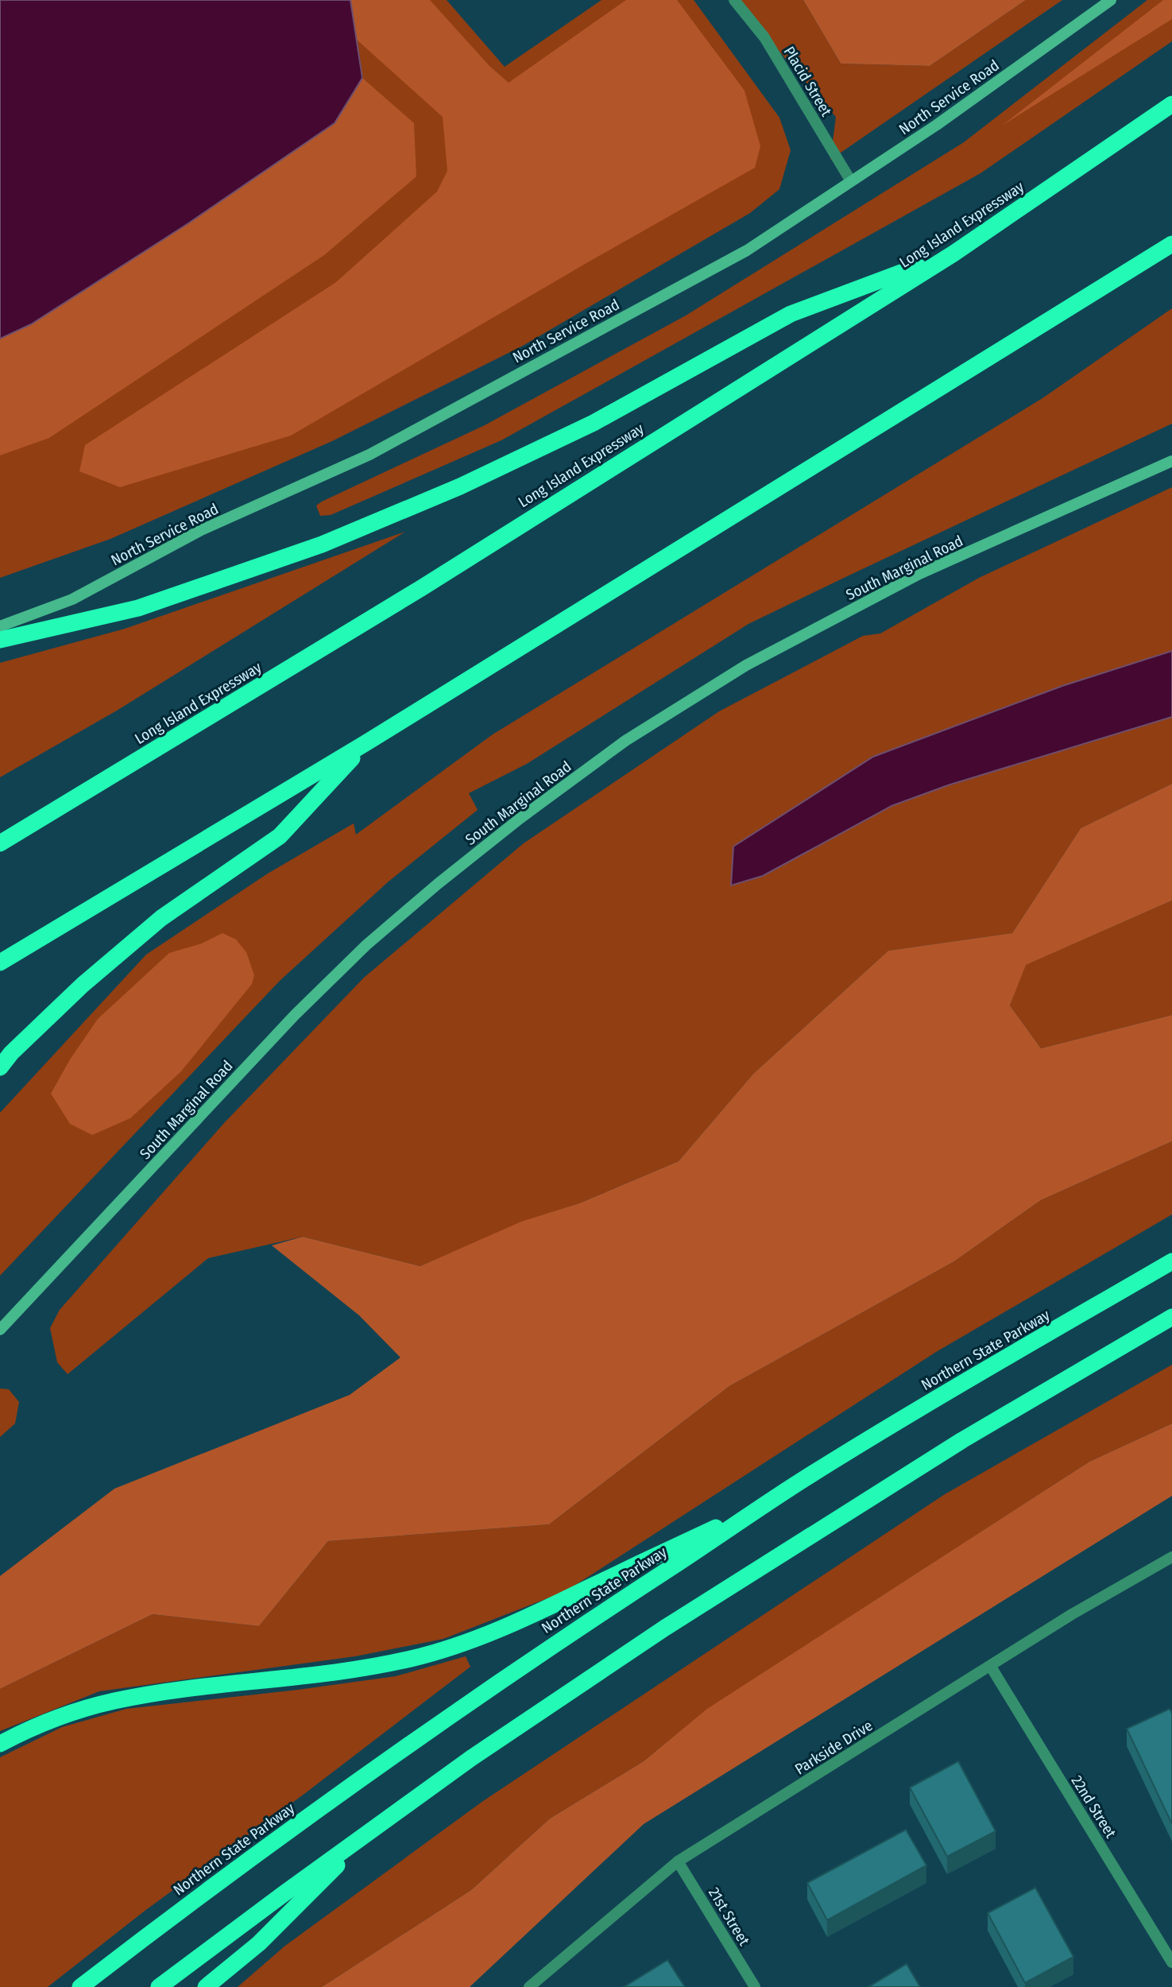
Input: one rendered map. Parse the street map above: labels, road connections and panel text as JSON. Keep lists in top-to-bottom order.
{
  "streets": {
    "highway": ["Long Island Expressway", "Northern State Parkway"],
    "main road": ["North Service Road", "South Marginal Road"],
    "street": [
      "Placid Street",
      "Parkside Drive",
      "22nd Street",
      "21st Street"
    ]
  },
  "crossings": [
    ["Placid Street", "North Service Road"],
    ["Parkside Drive", "22nd Street"],
    ["Parkside Drive", "21st Street"]
  ]
}
